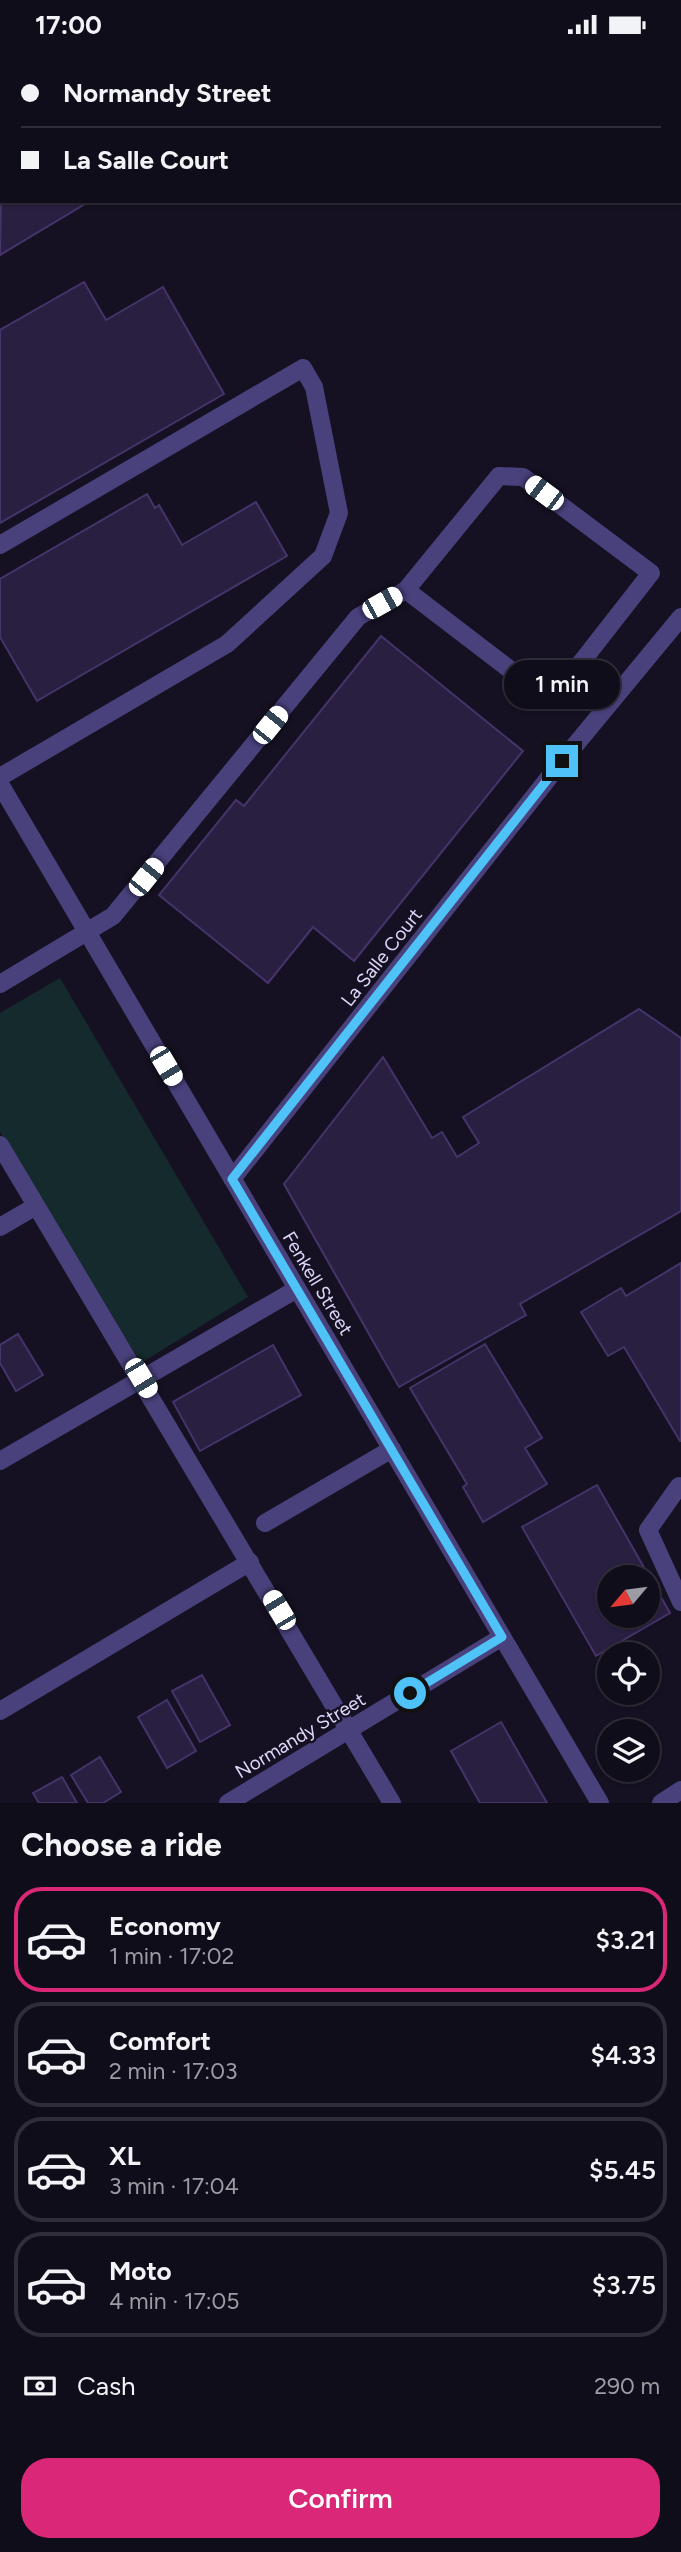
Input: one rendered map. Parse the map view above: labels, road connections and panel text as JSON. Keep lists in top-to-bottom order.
{
  "streets": {
    "street": ["La Salle Court", "Fenkell Street", "Normandy Street"]
  },
  "crossings": [
    ["La Salle Court", "Fenkell Street"],
    ["Fenkell Street", "Normandy Street"]
  ],
  "north": "bottom left",
  "page": {
    "status": "17:00",
    "banner": ["Normandy Street", "La Salle Court"],
    "bubble": "1 min",
    "heading": "Choose a ride",
    "list": [
      {
        "name": "Economy",
        "note": "1 min · 17:02",
        "value": "$3.21"
      },
      {
        "name": "Comfort",
        "note": "2 min · 17:03",
        "value": "$4.33"
      },
      {
        "name": "XL",
        "note": "3 min · 17:04",
        "value": "$5.45"
      },
      {
        "name": "Moto",
        "note": "4 min · 17:05",
        "value": "$3.75"
      }
    ],
    "pay": ["Cash", "290 m"],
    "buttons": "Confirm"
  }
}
